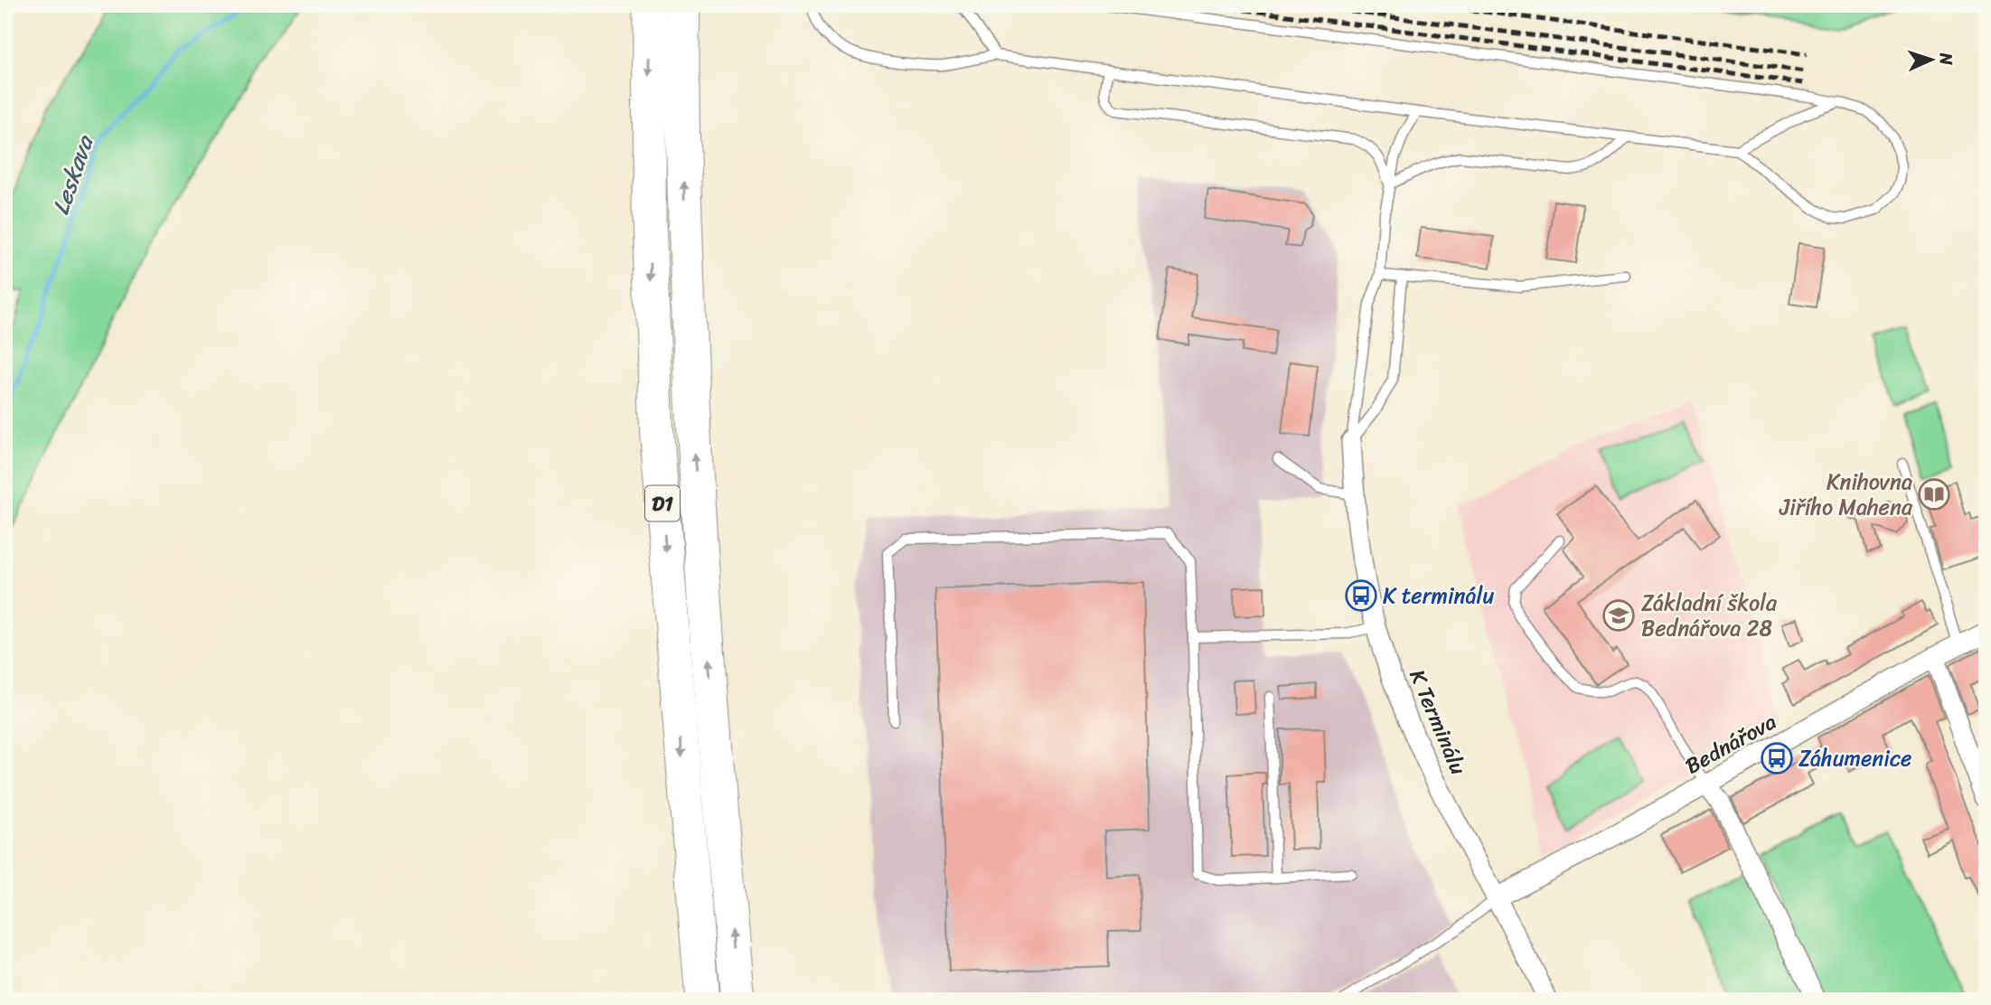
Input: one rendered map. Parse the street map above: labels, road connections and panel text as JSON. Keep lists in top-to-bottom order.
{
  "streets": {
    "highway": ["D1"],
    "street": ["K Terminálu", "Bednářova"]
  },
  "crossings": [
    ["K Terminálu", "Bednářova"]
  ],
  "water": ["Leskava"],
  "places": {
    "library": ["Knihovna Jiřího Mahena"],
    "bus stop": ["K terminálu", "Záhumenice"],
    "school or university": ["Základní škola Bednářova 28"]
  },
  "north": "right"
}
